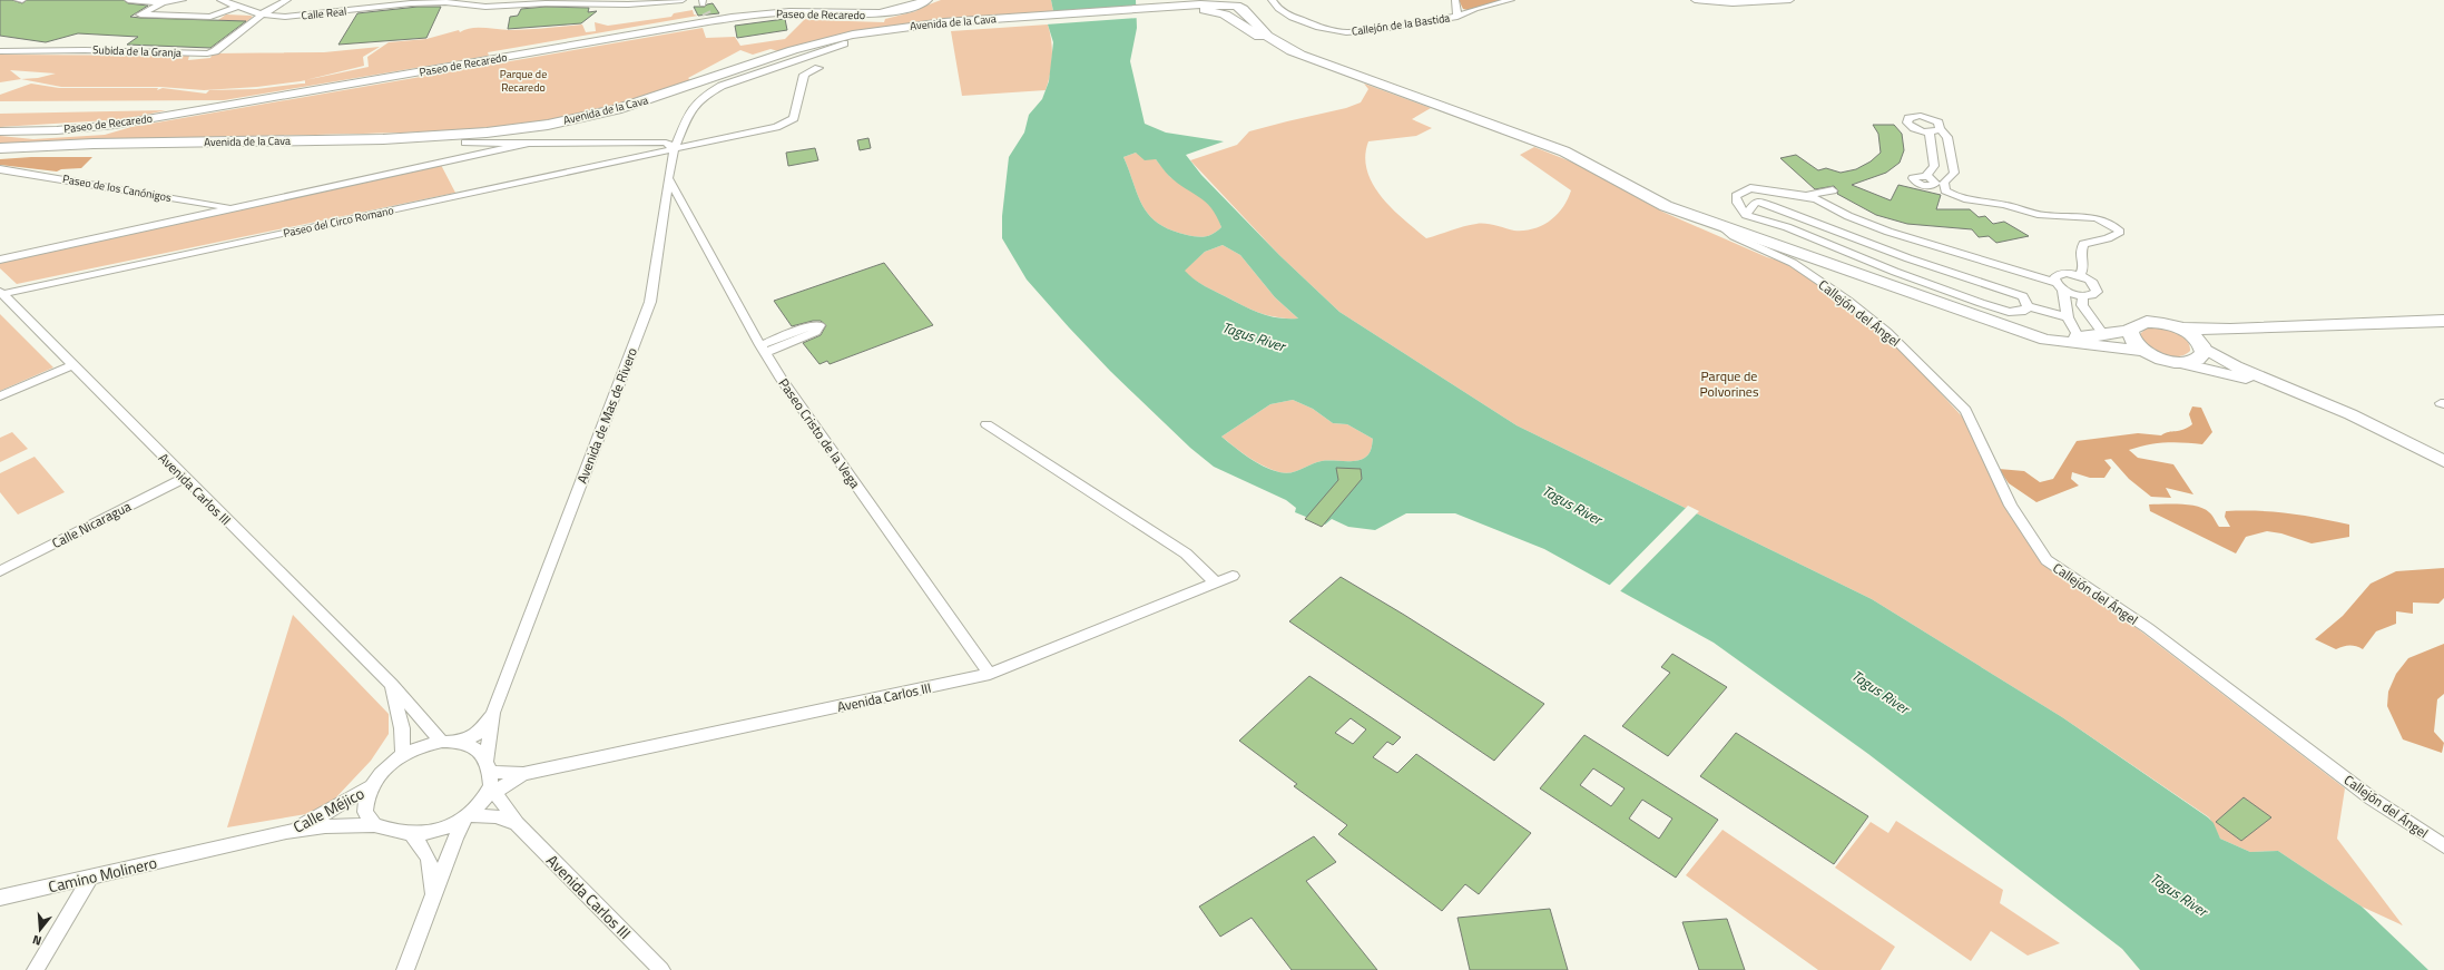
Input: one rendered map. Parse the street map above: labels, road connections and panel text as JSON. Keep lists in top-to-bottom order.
{
  "streets": {
    "main road": ["Avenida de la Cava"],
    "street": [
      "Calle Real",
      "Paseo de Recaredo",
      "Callejón de la Bastida",
      "Subida de la Granja",
      "Paseo de los Canónigos",
      "Paseo del Circo Romano",
      "Callejón del Ángel",
      "Avenida de Mas de Rivero",
      "Paseo Cristo de la Vega",
      "Avenida Carlos III",
      "Calle Nicaragua",
      "Calle Méjico",
      "Camino Molinero"
    ]
  },
  "crossings": [
    ["Calle Real", "Subida de la Granja"],
    ["Avenida de la Cava", "Avenida de Mas de Rivero"],
    ["Paseo del Circo Romano", "Avenida de Mas de Rivero"],
    ["Paseo del Circo Romano", "Avenida Carlos III"],
    ["Avenida de Mas de Rivero", "Paseo Cristo de la Vega"],
    ["Avenida de Mas de Rivero", "Avenida Carlos III"],
    ["Avenida de Mas de Rivero", "Calle Méjico"],
    ["Paseo Cristo de la Vega", "Avenida Carlos III"],
    ["Avenida Carlos III", "Calle Nicaragua"],
    ["Avenida Carlos III", "Calle Méjico"],
    ["Calle Méjico", "Camino Molinero"]
  ],
  "water": ["Tagus River"],
  "parks": ["Parque de Recaredo", "Parque de Polvorines"],
  "north": "bottom"
}
